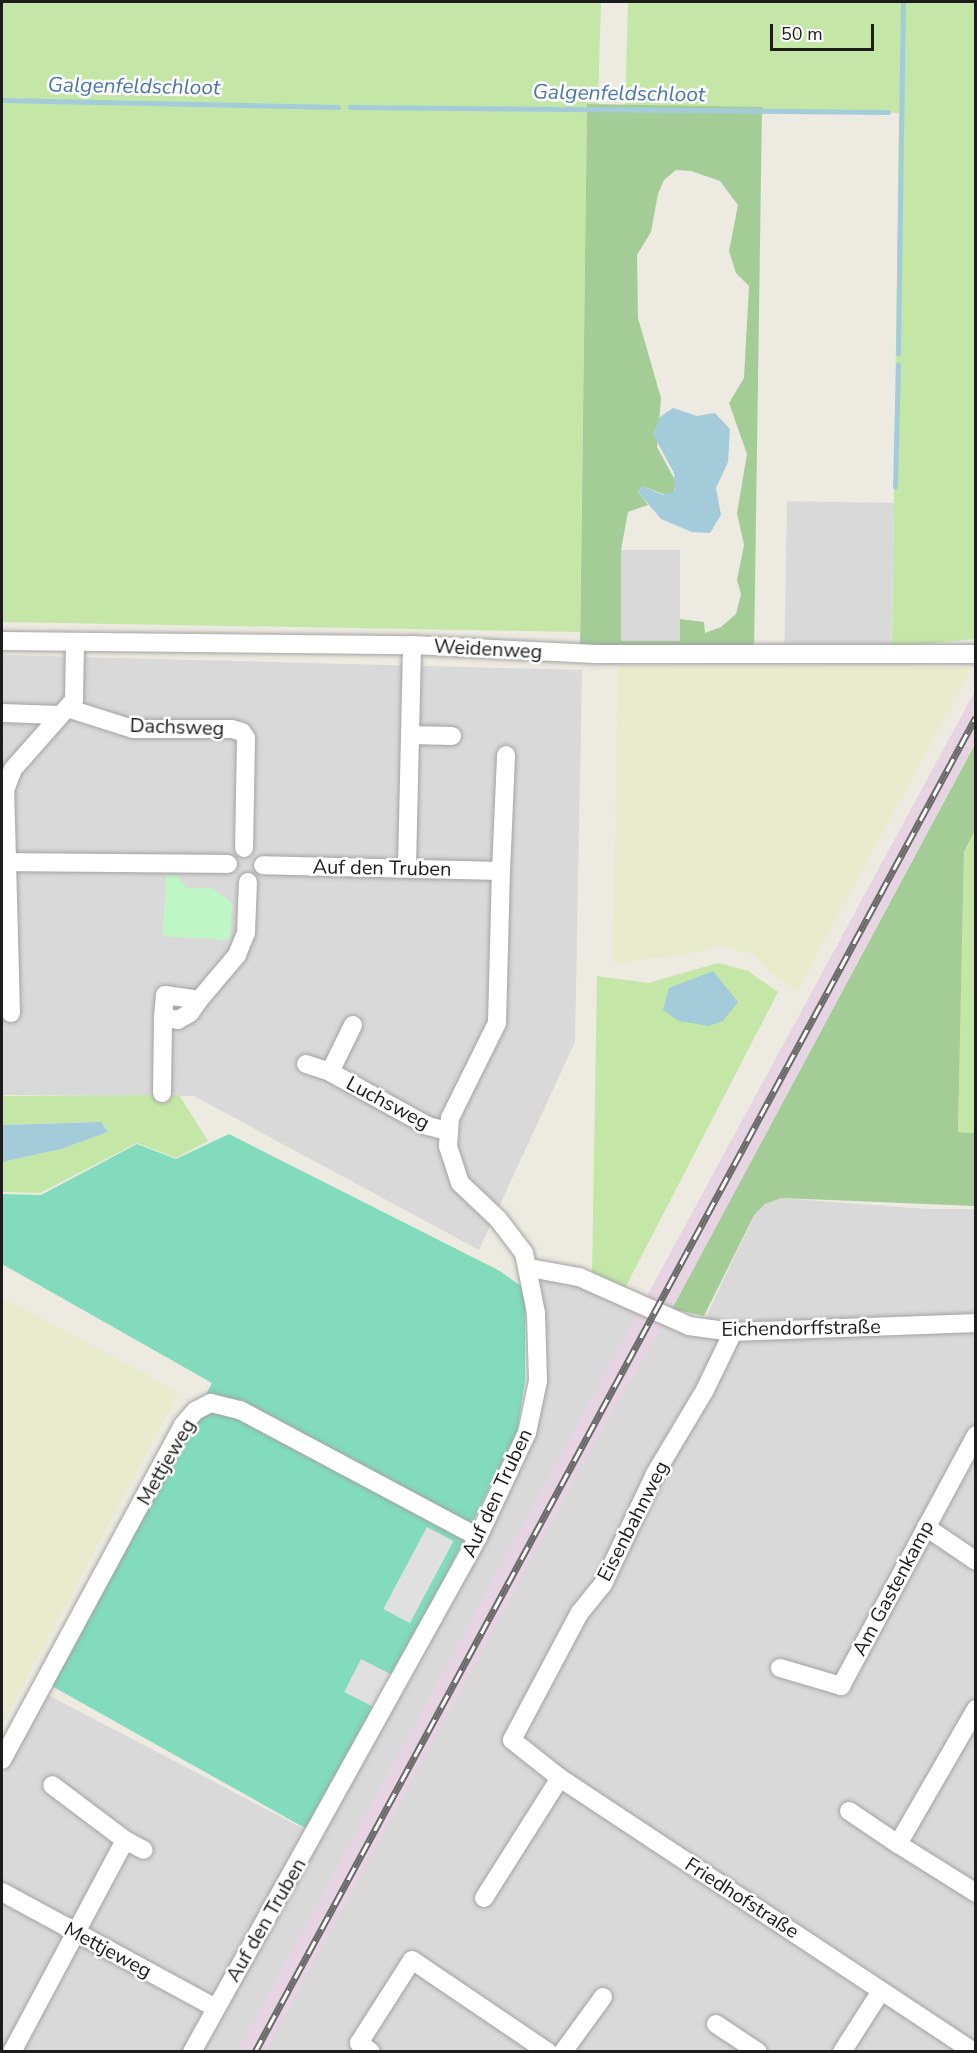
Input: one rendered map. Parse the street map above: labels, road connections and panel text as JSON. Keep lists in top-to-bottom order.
{
  "streets": {
    "street": [
      "Weidenweg",
      "Dachsweg",
      "Auf den Truben",
      "Luchsweg",
      "Eichendorffstraße",
      "Mettjeweg",
      "Eisenbahnweg",
      "Am Gastenkamp",
      "Friedhofstraße"
    ]
  },
  "crossings": [
    ["Dachsweg", "Auf den Truben"],
    ["Auf den Truben", "Luchsweg"],
    ["Auf den Truben", "Eichendorffstraße"],
    ["Auf den Truben", "Mettjeweg"],
    ["Eichendorffstraße", "Eisenbahnweg"],
    ["Eisenbahnweg", "Friedhofstraße"]
  ],
  "water": ["Galgenfeldschloot"],
  "scale_bar": "50 m"
}
